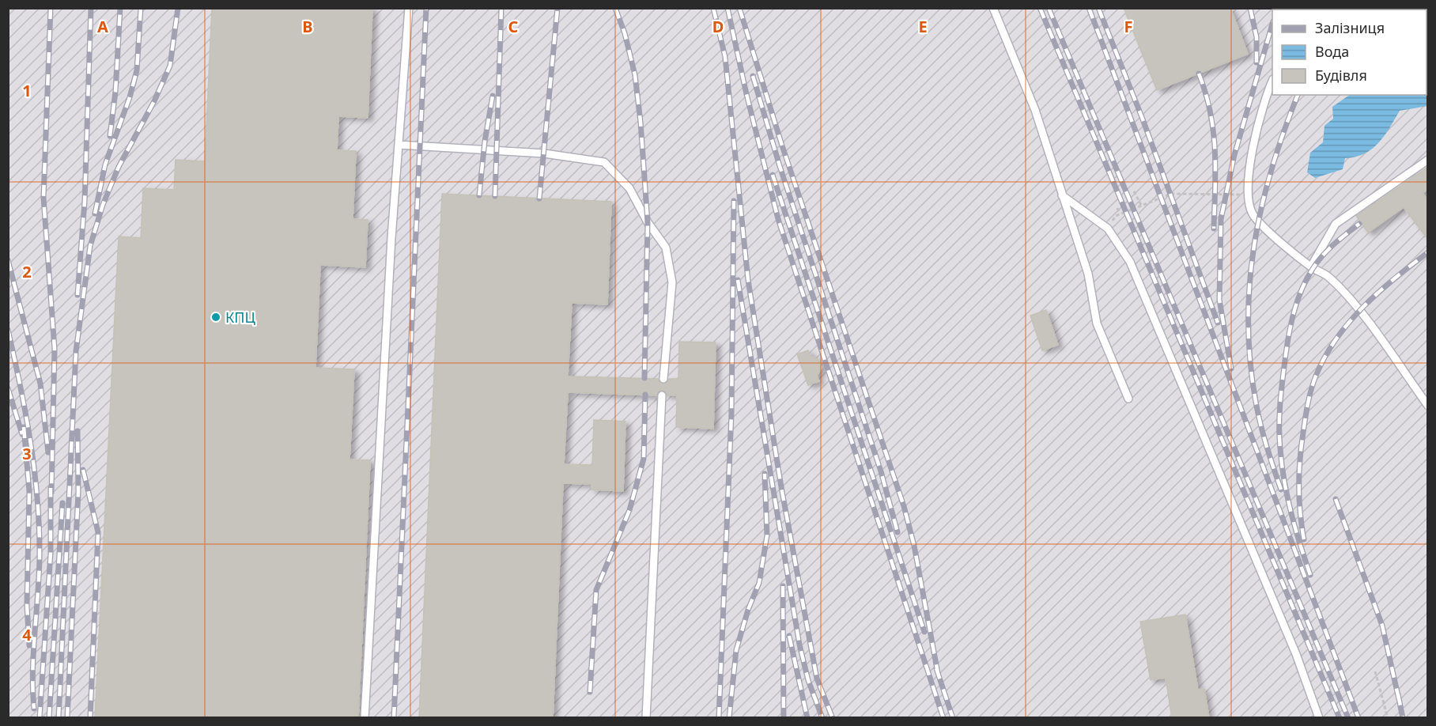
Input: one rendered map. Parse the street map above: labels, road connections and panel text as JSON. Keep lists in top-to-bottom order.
{
  "places": ["КПЦ"],
  "legend": ["Залізниця", "Вода", "Будівля"],
  "grid": {
    "columns": [
      "A",
      "B",
      "C",
      "D",
      "E",
      "F"
    ],
    "rows": [
      "1",
      "2",
      "3",
      "4"
    ]
  }
}
